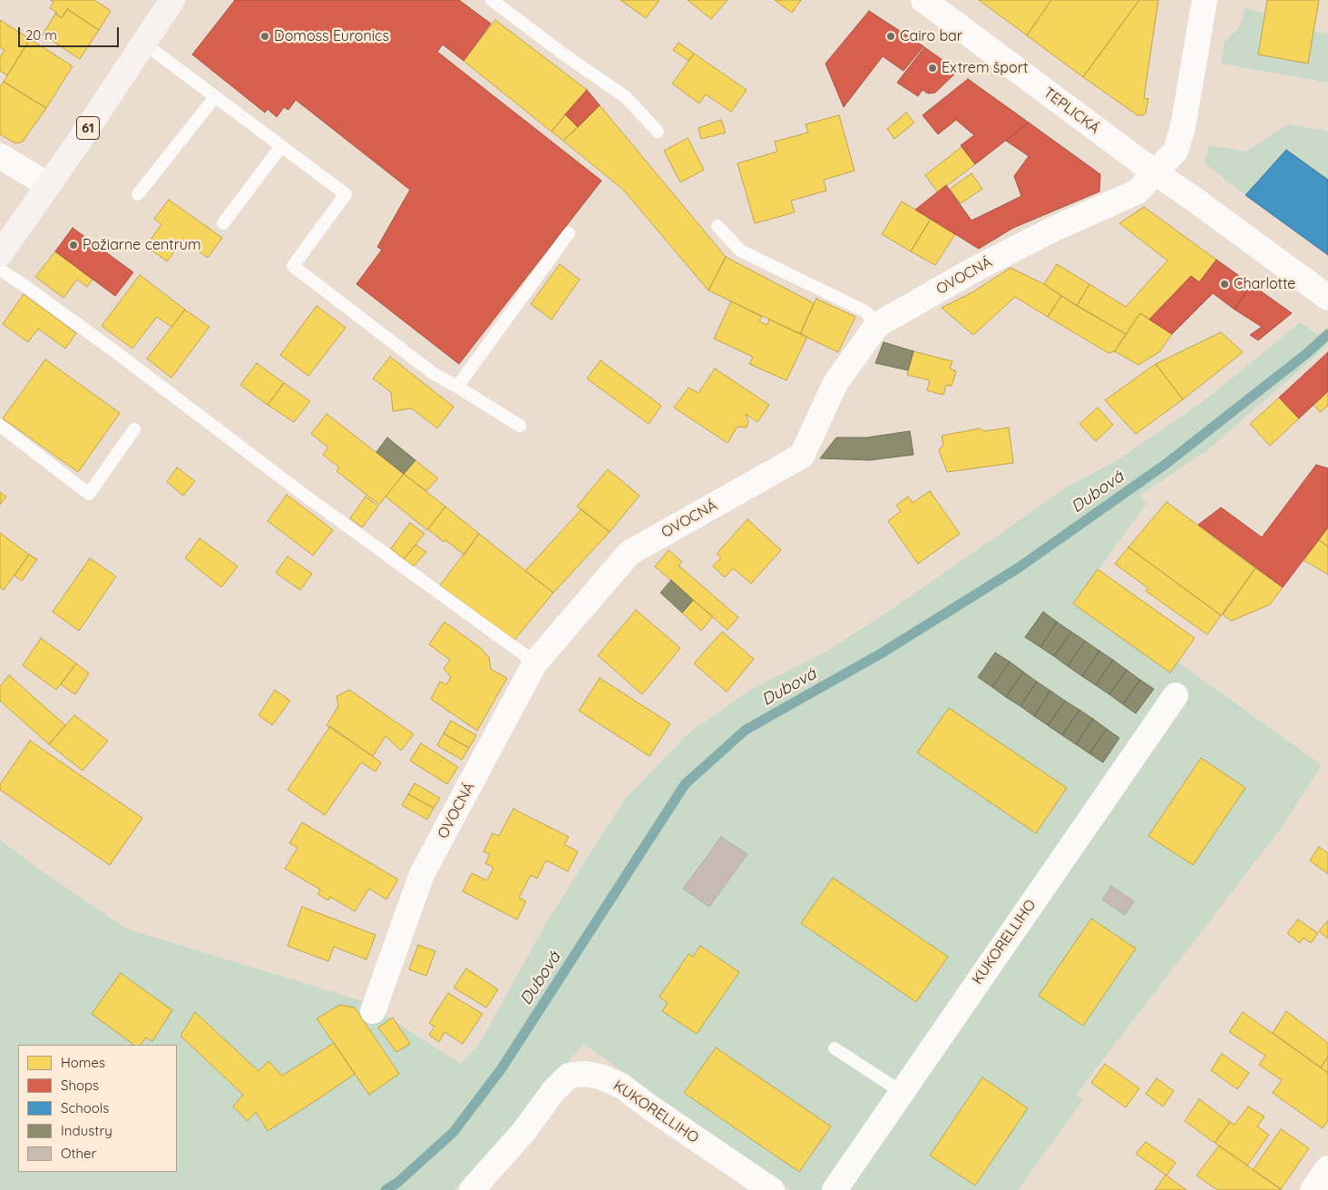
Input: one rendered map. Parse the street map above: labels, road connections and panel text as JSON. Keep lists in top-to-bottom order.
{
  "streets": {
    "main road": ["61"],
    "street": ["TEPLICKÁ", "OVOCNÁ", "KUKORELLIHO"]
  },
  "crossings": [
    ["TEPLICKÁ", "OVOCNÁ"]
  ],
  "water": ["Dubová"],
  "places": [
    "Domoss Euronics",
    "Cairo bar",
    "Extrem šport",
    "Požiarne centrum",
    "Charlotte"
  ],
  "legend": [
    "Homes",
    "Shops",
    "Schools",
    "Industry",
    "Other"
  ],
  "scale_bar": "20 m"
}
